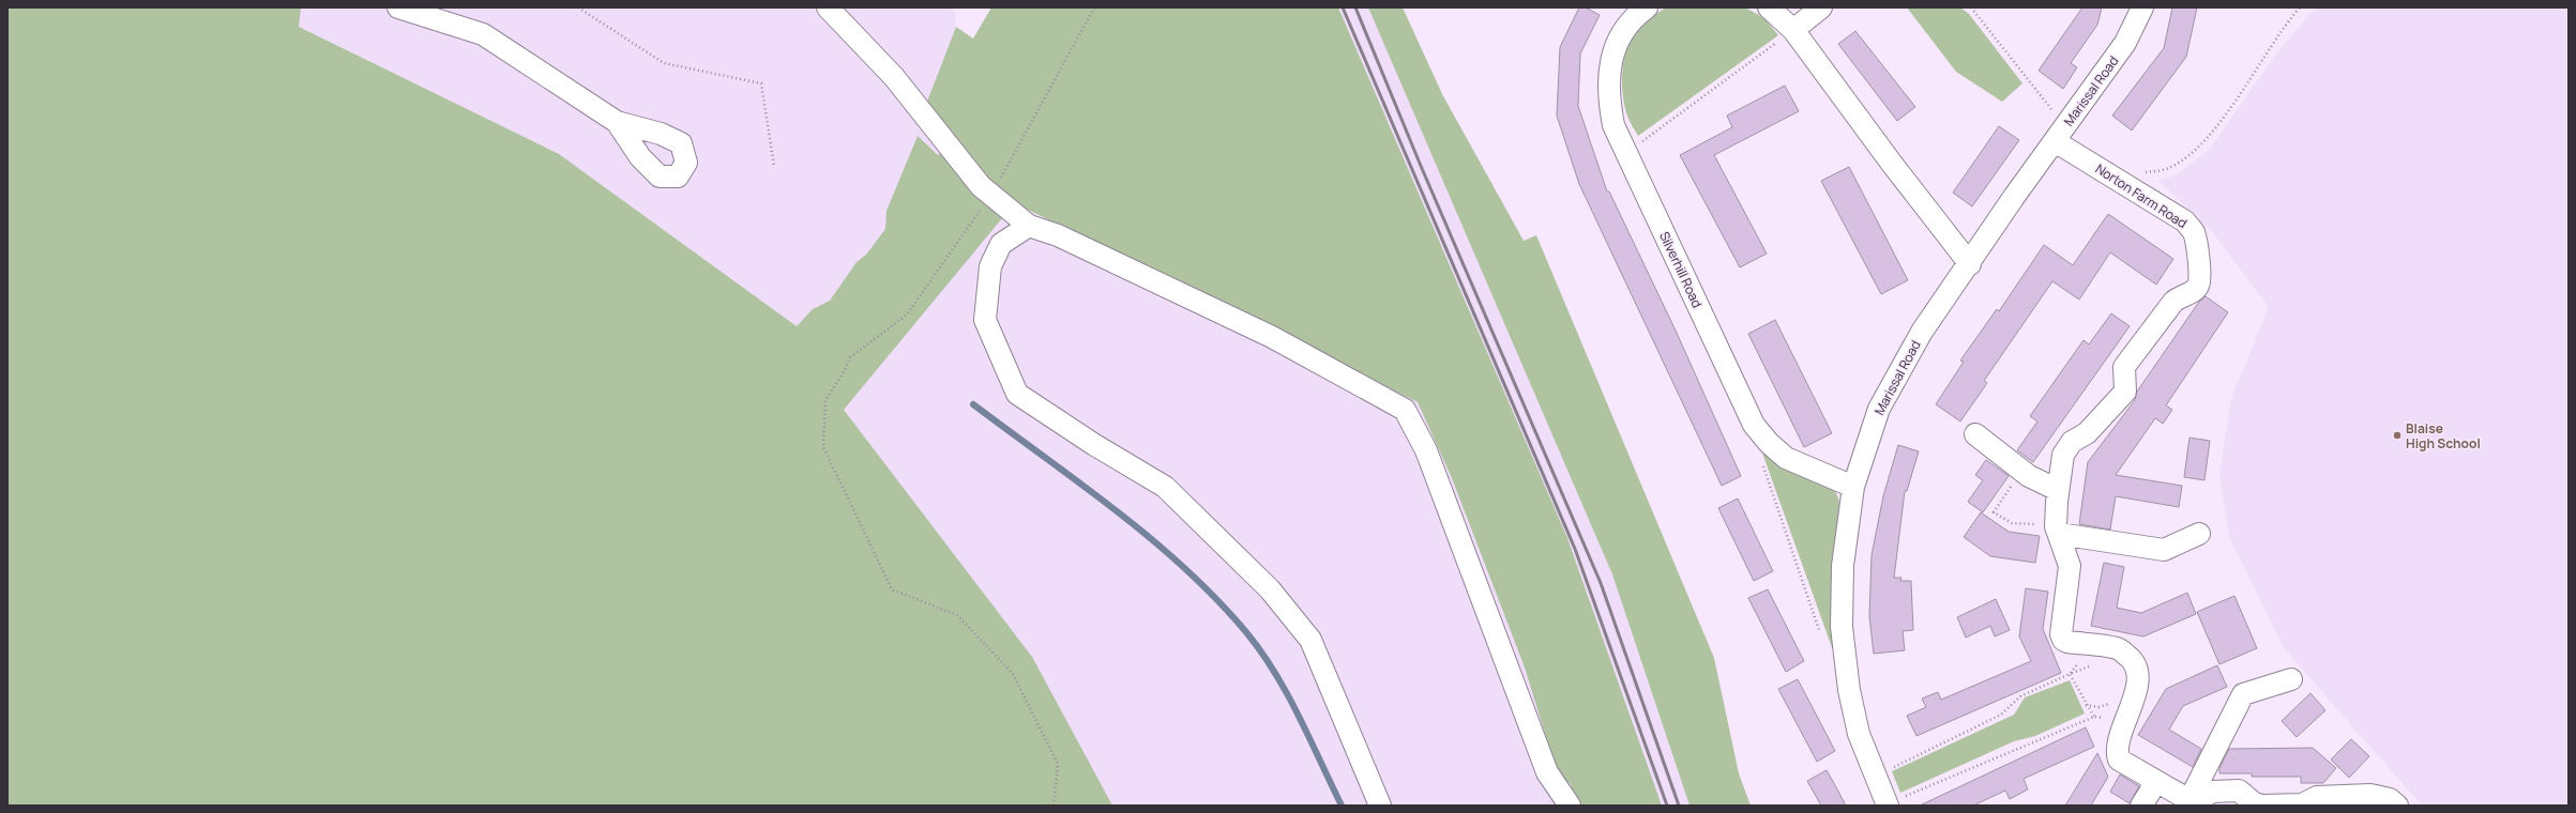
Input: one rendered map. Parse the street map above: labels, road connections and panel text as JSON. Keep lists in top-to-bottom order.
{
  "streets": {
    "street": ["Marissal Road", "Norton Farm Road", "Silverhill Road"]
  },
  "crossings": [
    ["Marissal Road", "Norton Farm Road"],
    ["Marissal Road", "Silverhill Road"]
  ],
  "places": ["Blaise High School"]
}
